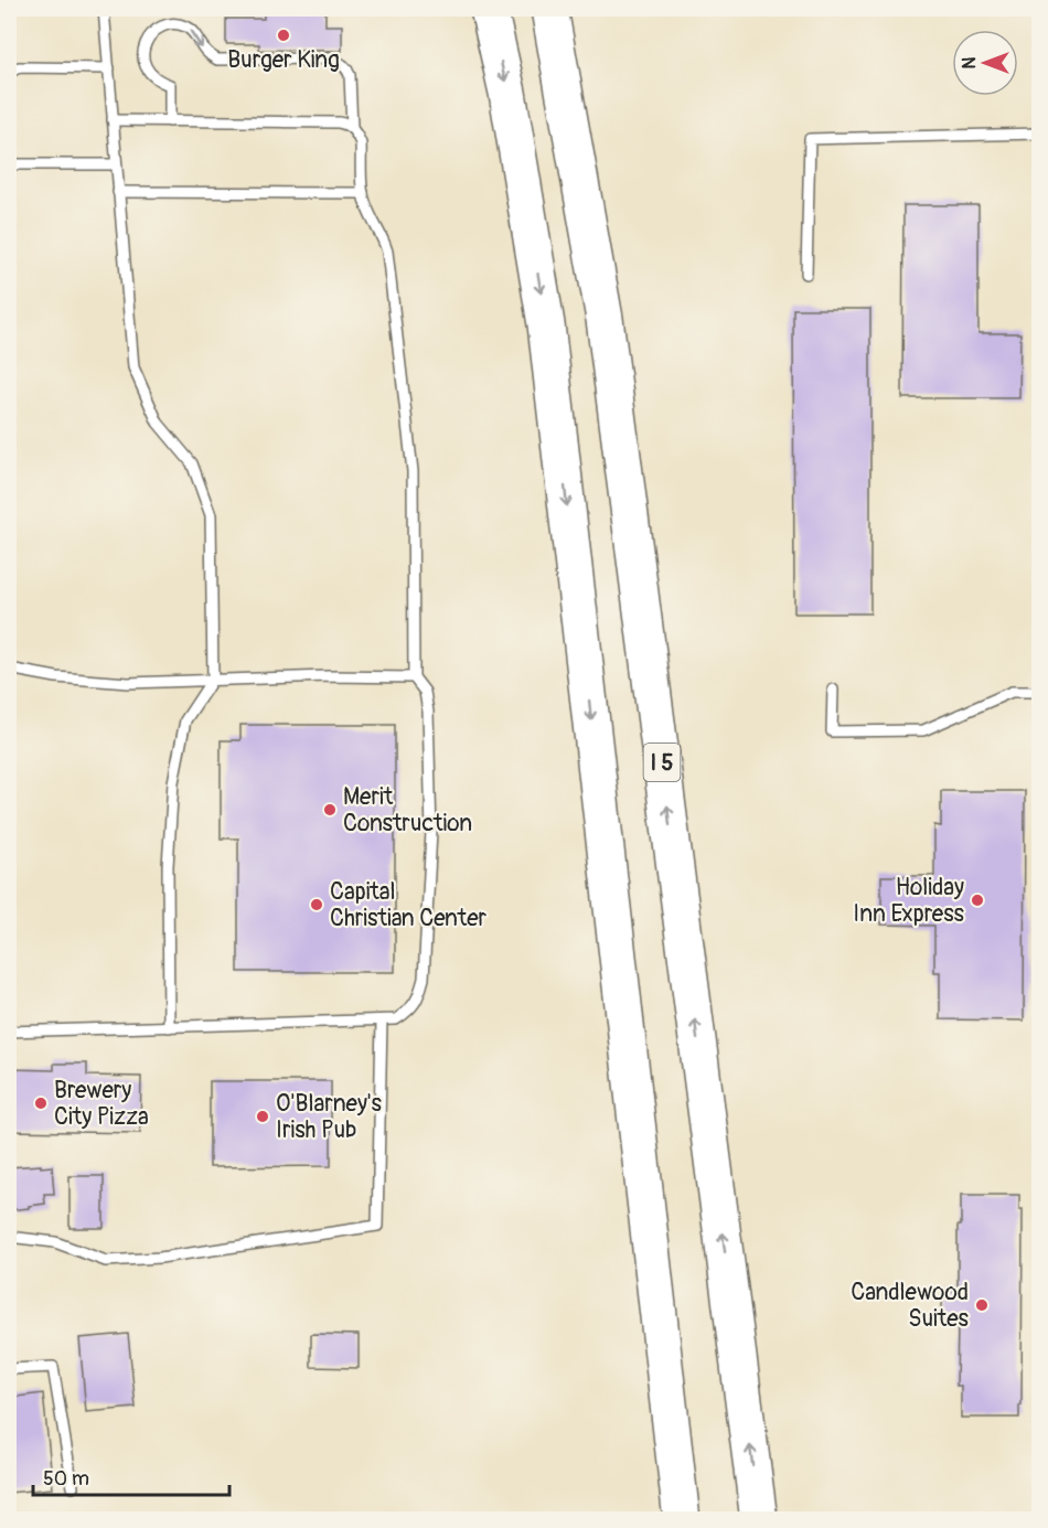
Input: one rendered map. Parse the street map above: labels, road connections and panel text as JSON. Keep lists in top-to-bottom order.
{
  "streets": {
    "highway": ["I 5"]
  },
  "places": [
    "Burger King",
    "Merit Construction",
    "Holiday Inn Express",
    "Capital Christian Center",
    "Brewery City Pizza",
    "O'Blarney's Irish Pub",
    "Candlewood Suites"
  ],
  "scale_bar": "50 m",
  "north": "left"
}
